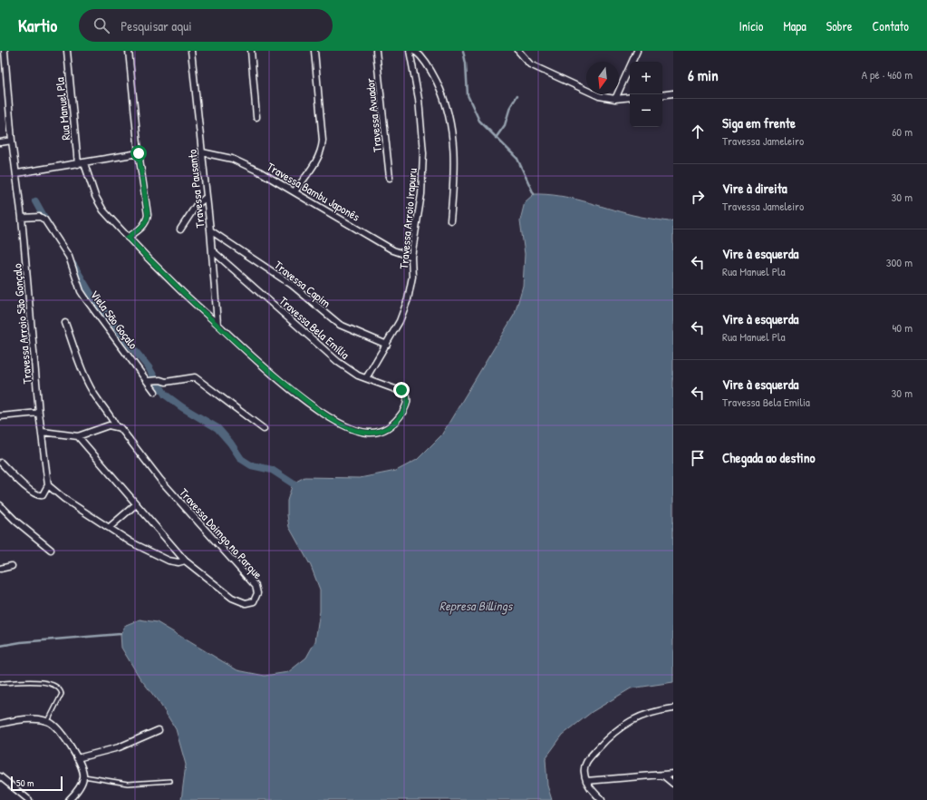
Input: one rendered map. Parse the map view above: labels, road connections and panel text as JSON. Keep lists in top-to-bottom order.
{
  "streets": {
    "street": [
      "Rua Manuel Pla",
      "Travessa Avuador",
      "Travessa Pausanto",
      "Travessa Bambu Japonês",
      "Travessa Arroio Irapuru",
      "Travessa Capim",
      "Viela São Goçalo",
      "Travessa Arroio São Gonçalo",
      "Travessa Bela Emília",
      "Travessa Doimgo no Parque"
    ]
  },
  "crossings": [
    ["Travessa Pausanto", "Travessa Bambu Japonês"],
    ["Travessa Pausanto", "Travessa Capim"],
    ["Travessa Pausanto", "Travessa Bela Emília"],
    ["Travessa Bambu Japonês", "Travessa Arroio Irapuru"],
    ["Travessa Arroio Irapuru", "Travessa Capim"],
    ["Travessa Arroio Irapuru", "Travessa Bela Emília"],
    ["Viela São Goçalo", "Travessa Arroio São Gonçalo"]
  ],
  "water": ["Represa Billings"],
  "scale_bar": "50 m",
  "north": "bottom",
  "page": {
    "header": "Kartio",
    "search": "Pesquisar aqui",
    "nav": [
      "Início",
      "Mapa",
      "Sobre",
      "Contato"
    ],
    "heading": ["6 min", "A pé · 460 m"],
    "map_buttons": ["+", "−"],
    "list": [
      ["Siga em frente", "Travessa Jameleiro", "60 m"],
      ["Vire à direita", "Travessa Jameleiro", "30 m"],
      ["Vire à esquerda", "Rua Manuel Pla", "300 m"],
      ["Vire à esquerda", "Rua Manuel Pla", "40 m"],
      ["Vire à esquerda", "Travessa Bela Emília", "30 m"],
      "Chegada ao destino"
    ],
    "scale": "50 m"
  }
}
